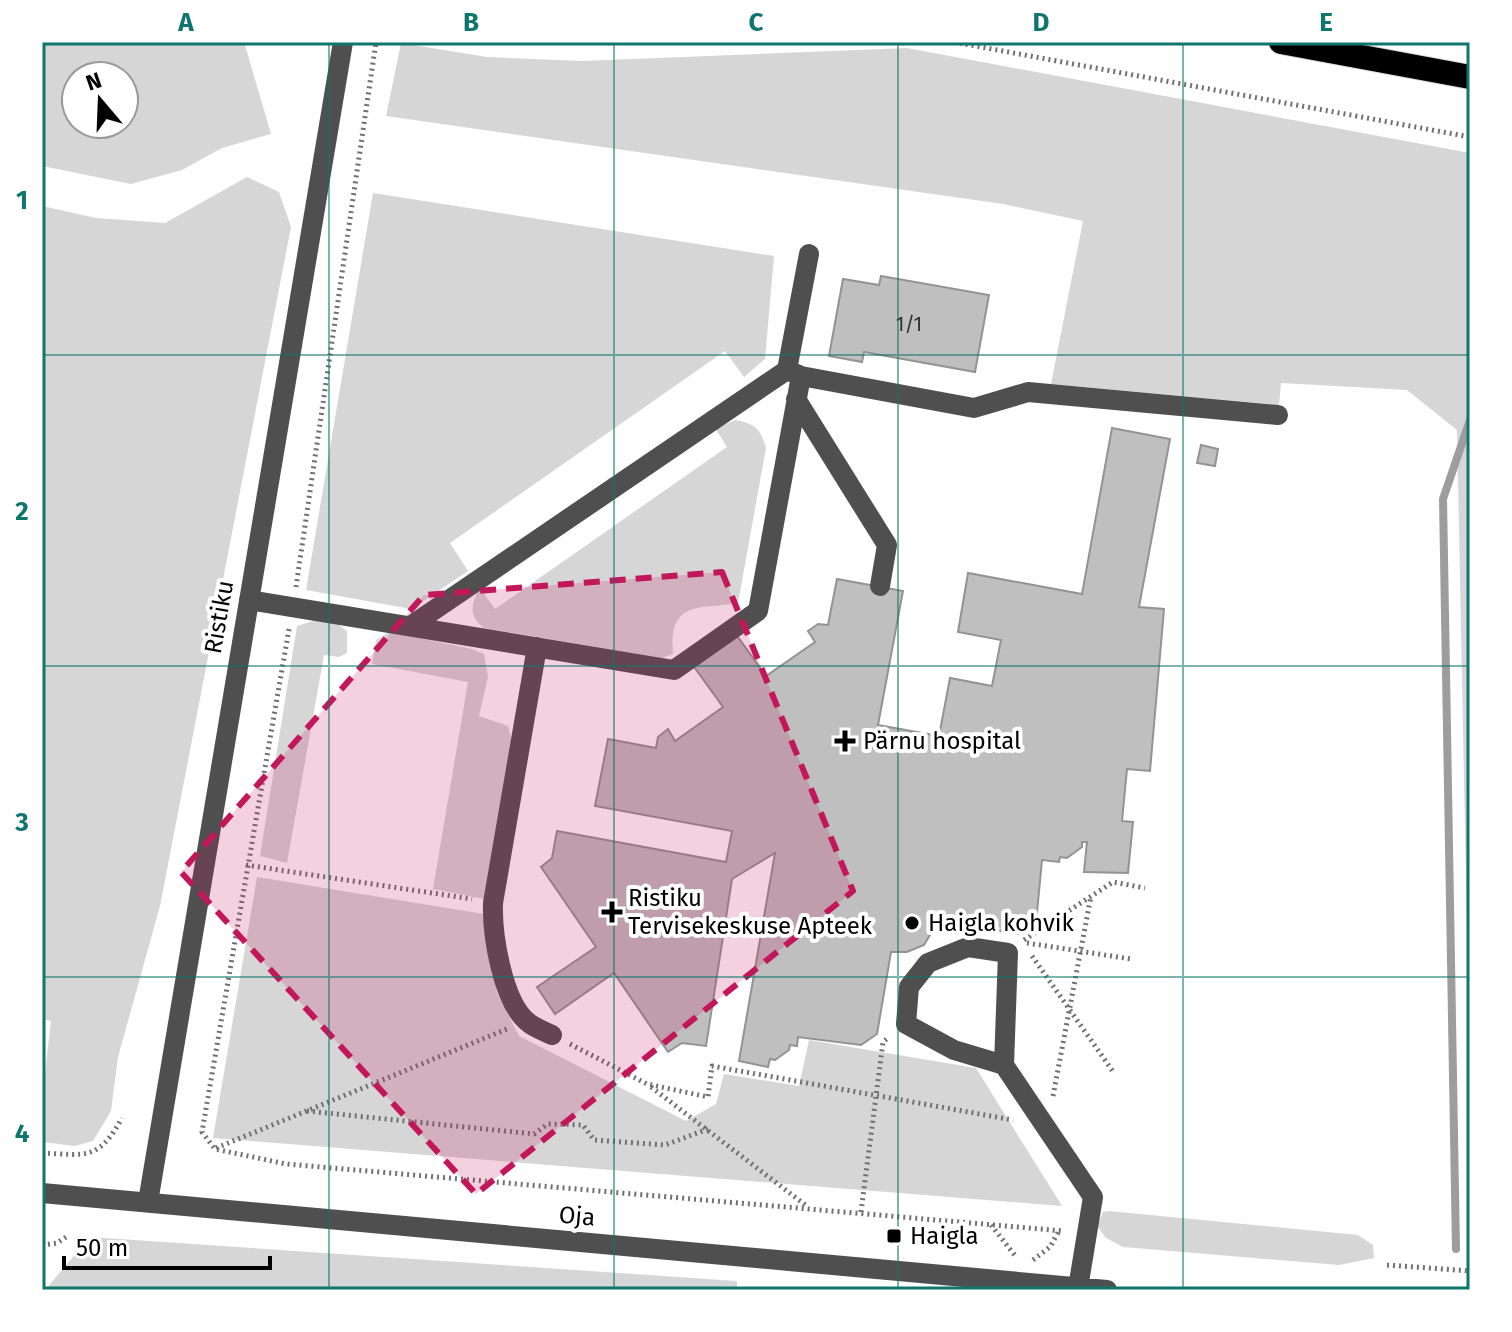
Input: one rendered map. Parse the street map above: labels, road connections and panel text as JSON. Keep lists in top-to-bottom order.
{
  "streets": {
    "street": ["Ristiku", "Oja"]
  },
  "crossings": [
    ["Ristiku", "Oja"]
  ],
  "places": {
    "health": ["Pärnu hospital", "Ristiku Tervisekeskuse Apteek"],
    "other": ["Haigla kohvik"],
    "transit": ["Haigla"]
  },
  "house_numbers": ["1/1"],
  "scale_bar": "50 m",
  "north": "top",
  "grid": {
    "columns": [
      "A",
      "B",
      "C",
      "D",
      "E"
    ],
    "rows": [
      "1",
      "2",
      "3",
      "4"
    ]
  }
}
